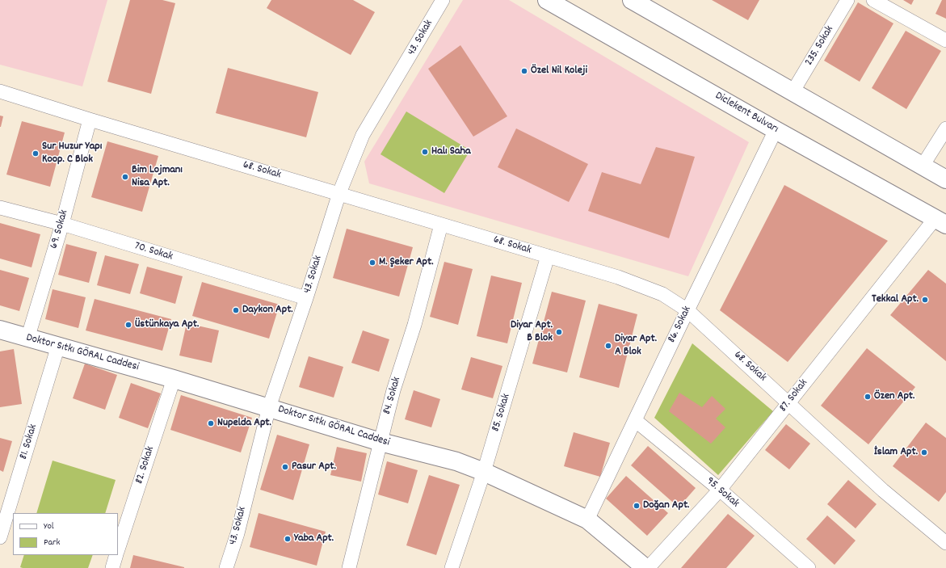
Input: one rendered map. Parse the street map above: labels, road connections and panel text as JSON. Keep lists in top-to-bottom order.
{
  "streets": {
    "main road": ["Diclekent Bulvarı", "Doktor Sıtkı GÖRAL Caddesi"],
    "street": [
      "43. Sokak",
      "235. Sokak",
      "68. Sokak",
      "69. Sokak",
      "70. Sokak",
      "86. Sokak",
      "84. Sokak",
      "87. Sokak",
      "85. Sokak",
      "81. Sokak",
      "82. Sokak",
      "95. Sokak"
    ]
  },
  "crossings": [
    ["43. Sokak", "68. Sokak"],
    ["43. Sokak", "70. Sokak"],
    ["43. Sokak", "Doktor Sıtkı GÖRAL Caddesi"],
    ["Diclekent Bulvarı", "86. Sokak"],
    ["Diclekent Bulvarı", "87. Sokak"],
    ["68. Sokak", "69. Sokak"],
    ["68. Sokak", "86. Sokak"],
    ["68. Sokak", "84. Sokak"],
    ["68. Sokak", "87. Sokak"],
    ["68. Sokak", "85. Sokak"],
    ["69. Sokak", "70. Sokak"],
    ["69. Sokak", "Doktor Sıtkı GÖRAL Caddesi"],
    ["86. Sokak", "Doktor Sıtkı GÖRAL Caddesi"],
    ["86. Sokak", "95. Sokak"],
    ["Doktor Sıtkı GÖRAL Caddesi", "84. Sokak"],
    ["Doktor Sıtkı GÖRAL Caddesi", "85. Sokak"],
    ["Doktor Sıtkı GÖRAL Caddesi", "81. Sokak"],
    ["Doktor Sıtkı GÖRAL Caddesi", "82. Sokak"],
    ["87. Sokak", "95. Sokak"]
  ],
  "places": [
    "Özel Nil Koleji",
    "Halı Saha",
    "Sur Huzur Yapı Koop. C Blok",
    "Bim Lojmanı Nisa Apt.",
    "M. Şeker Apt.",
    "Tekkal Apt.",
    "Daykon Apt.",
    "Üstünkaya Apt.",
    "Diyar Apt. B Blok",
    "Diyar Apt. A Blok",
    "Özen Apt.",
    "Nupelda Apt.",
    "İslam Apt.",
    "Pasur Apt.",
    "Doğan Apt.",
    "Yaba Apt."
  ],
  "legend": ["Yol", "Park"]
}
